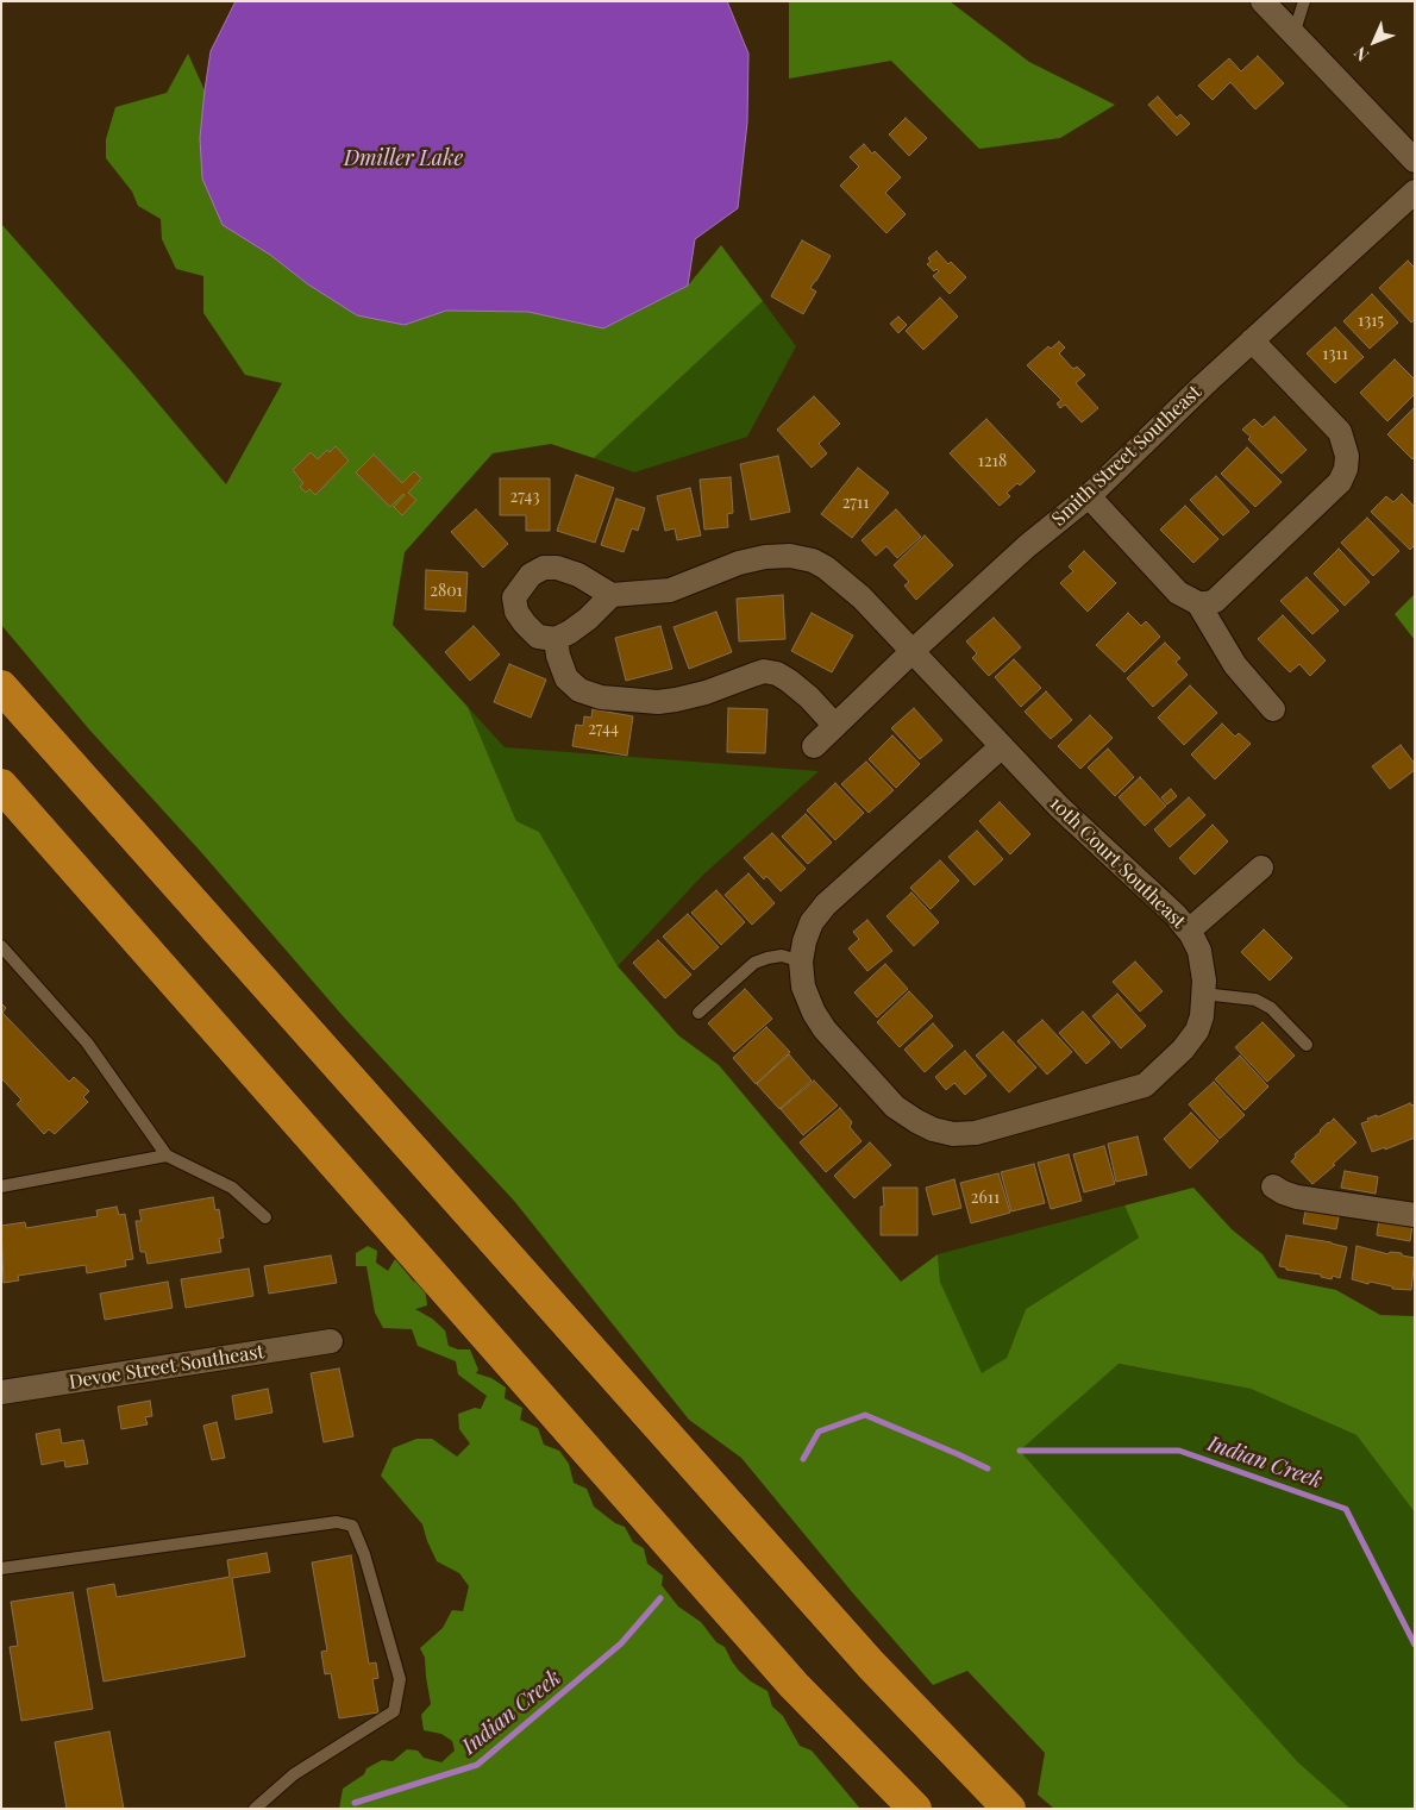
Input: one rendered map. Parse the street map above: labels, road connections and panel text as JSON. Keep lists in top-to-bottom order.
{
  "streets": {
    "street": ["Smith Street Southeast", "10th Court Southeast", "Devoe Street Southeast"]
  },
  "crossings": [
    ["Smith Street Southeast", "10th Court Southeast"]
  ],
  "water": ["Dmiller Lake", "Indian Creek"],
  "house_numbers": [
    "1315",
    "1311",
    "1218",
    "2743",
    "2711",
    "2801",
    "2744",
    "2611"
  ],
  "north": "bottom left"
}
